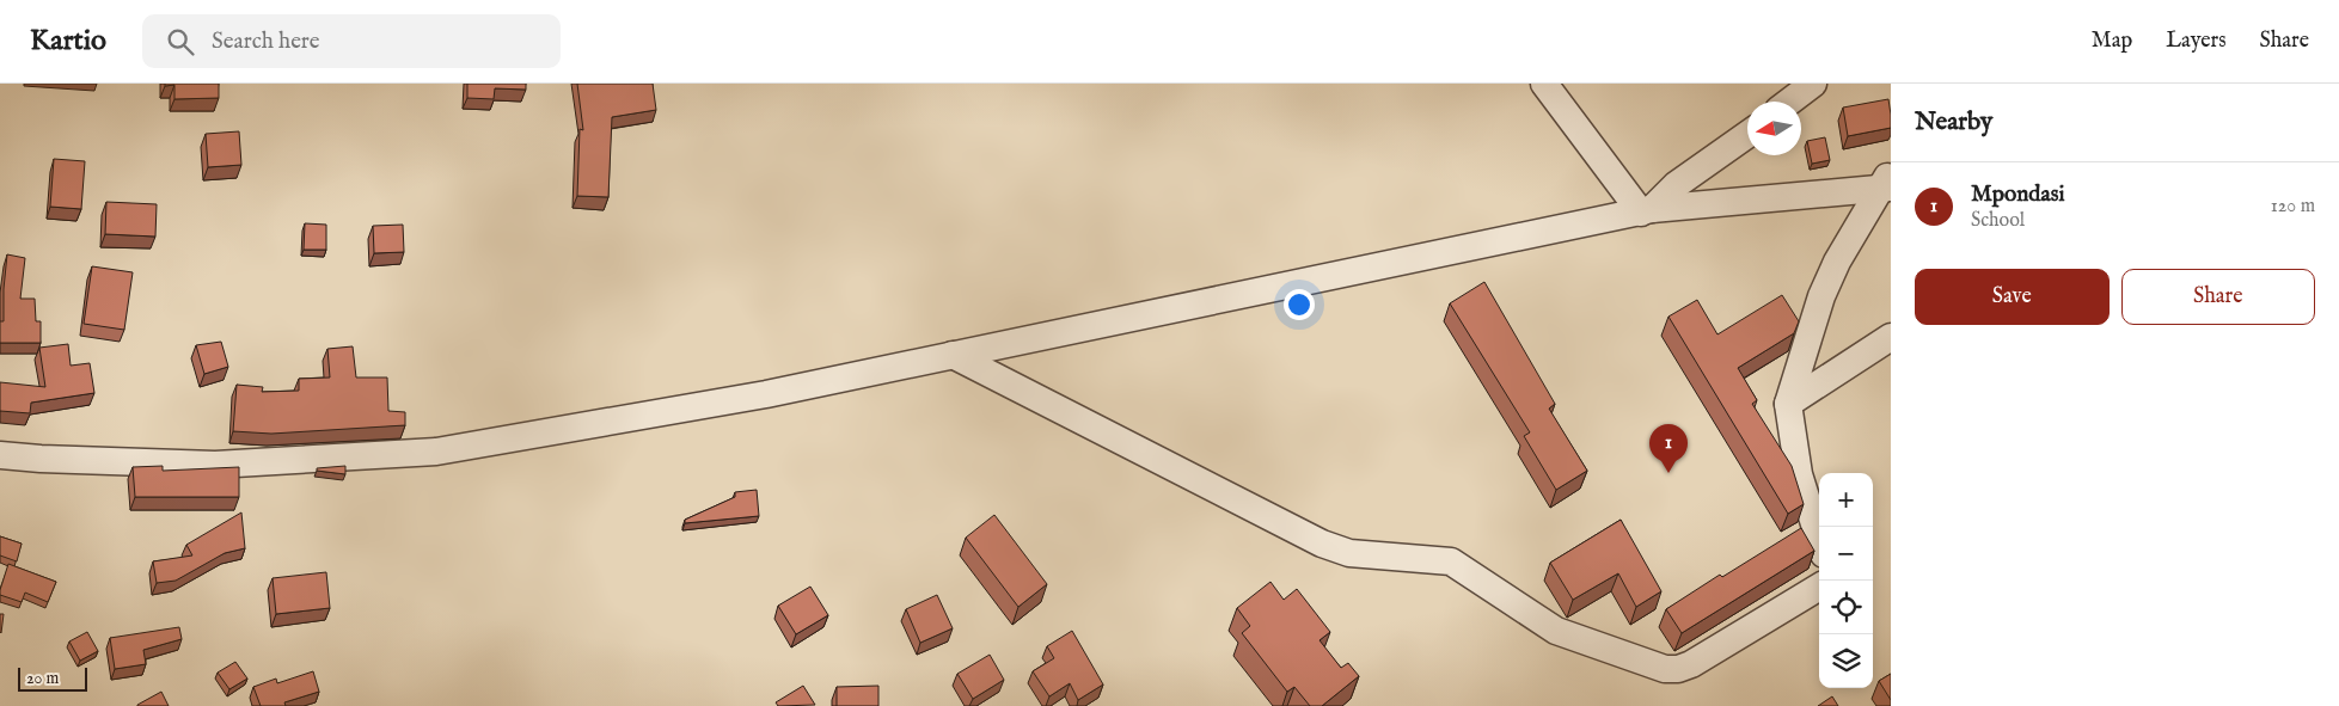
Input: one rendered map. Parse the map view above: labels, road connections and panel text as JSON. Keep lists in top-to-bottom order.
{
  "scale_bar": "20 m",
  "north": "left",
  "page": {
    "header": "Kartio",
    "search": "Search here",
    "nav": ["Map", "Layers", "Share"],
    "heading": "Nearby",
    "list": [
      {
        "mark": "1",
        "name": "Mpondasi",
        "note": "School",
        "value": "120 m"
      }
    ],
    "buttons": ["Save", "Share"],
    "pins": "1",
    "map_buttons": ["+", "−"],
    "scale": "20 m"
  }
}
